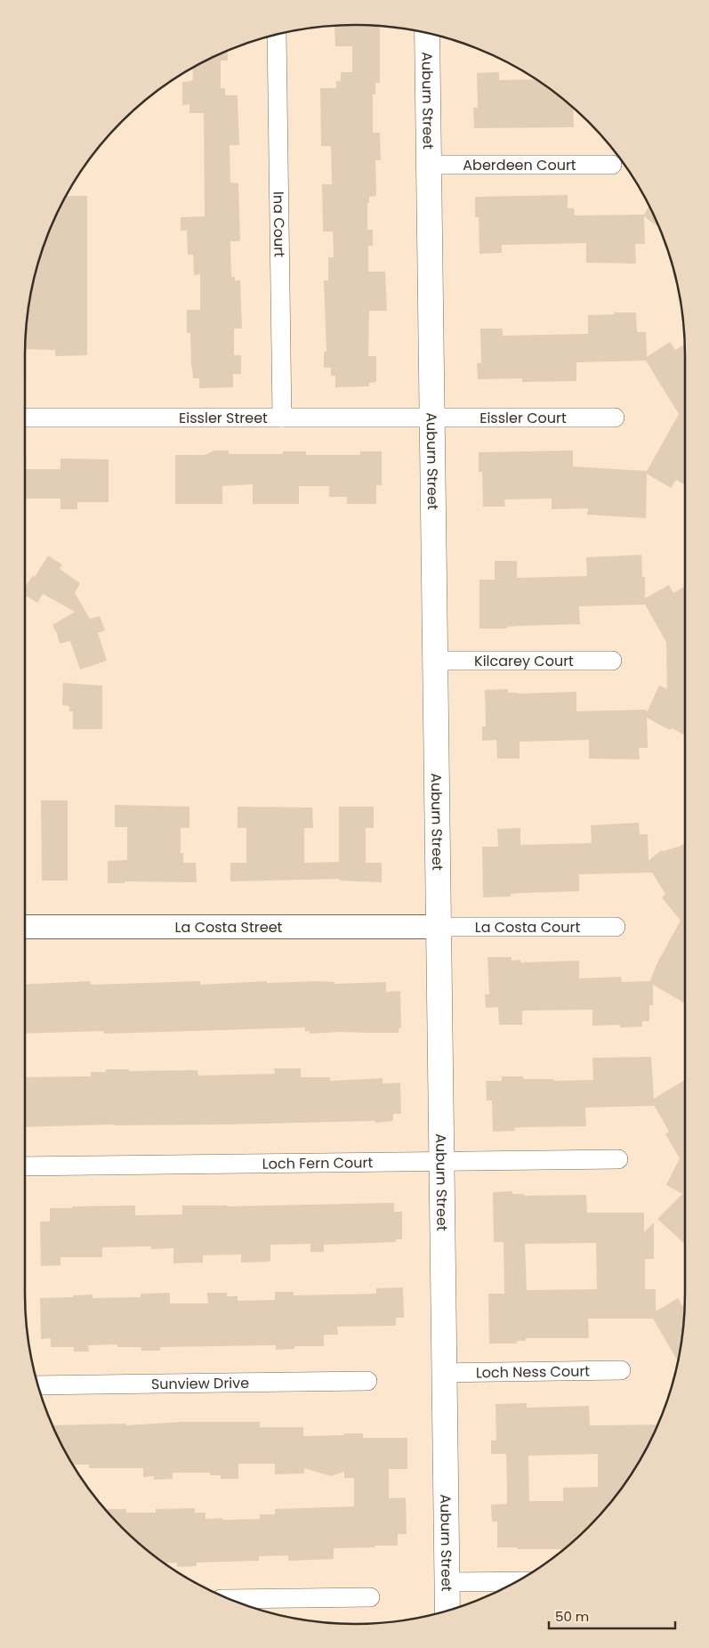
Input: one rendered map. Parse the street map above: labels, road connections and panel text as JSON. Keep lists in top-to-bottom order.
{
  "streets": {
    "main road": ["Auburn Street"],
    "street": [
      "Aberdeen Court",
      "Ina Court",
      "Eissler Street",
      "Eissler Court",
      "Kilcarey Court",
      "La Costa Street",
      "La Costa Court",
      "Loch Fern Court",
      "Loch Ness Court",
      "Sunview Drive"
    ]
  },
  "crossings": [
    ["Auburn Street", "Aberdeen Court"],
    ["Auburn Street", "Eissler Street"],
    ["Auburn Street", "Eissler Court"],
    ["Auburn Street", "Kilcarey Court"],
    ["Auburn Street", "La Costa Street"],
    ["Auburn Street", "La Costa Court"],
    ["Auburn Street", "Loch Fern Court"],
    ["Auburn Street", "Loch Ness Court"],
    ["Ina Court", "Eissler Street"],
    ["Eissler Street", "Eissler Court"],
    ["La Costa Street", "La Costa Court"]
  ],
  "scale_bar": "50 m"
}
